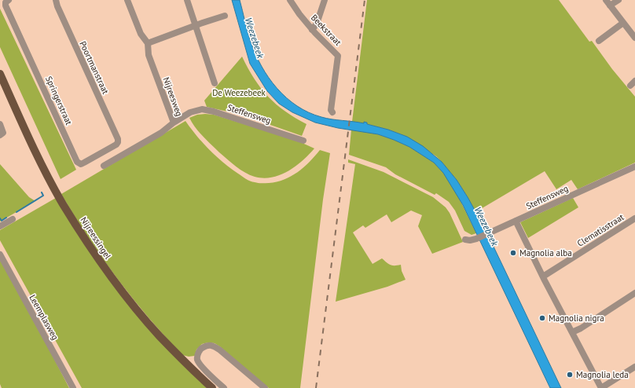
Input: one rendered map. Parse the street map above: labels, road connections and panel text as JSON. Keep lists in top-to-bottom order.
{
  "streets": {
    "main road": ["Nijreessingel"],
    "street": [
      "Beekstraat",
      "Poortmanstraat",
      "Nijreesweg",
      "Springerstraat",
      "Steffensweg",
      "Clematisstraat",
      "Leemplasweg"
    ]
  },
  "crossings": [
    ["Poortmanstraat", "Springerstraat"],
    ["Nijreesweg", "Steffensweg"]
  ],
  "water": ["Weezebeek"],
  "parks": ["De Weezebeek"],
  "places": ["Magnolia alba", "Magnolia nigra", "Magnolia leda"]
}
